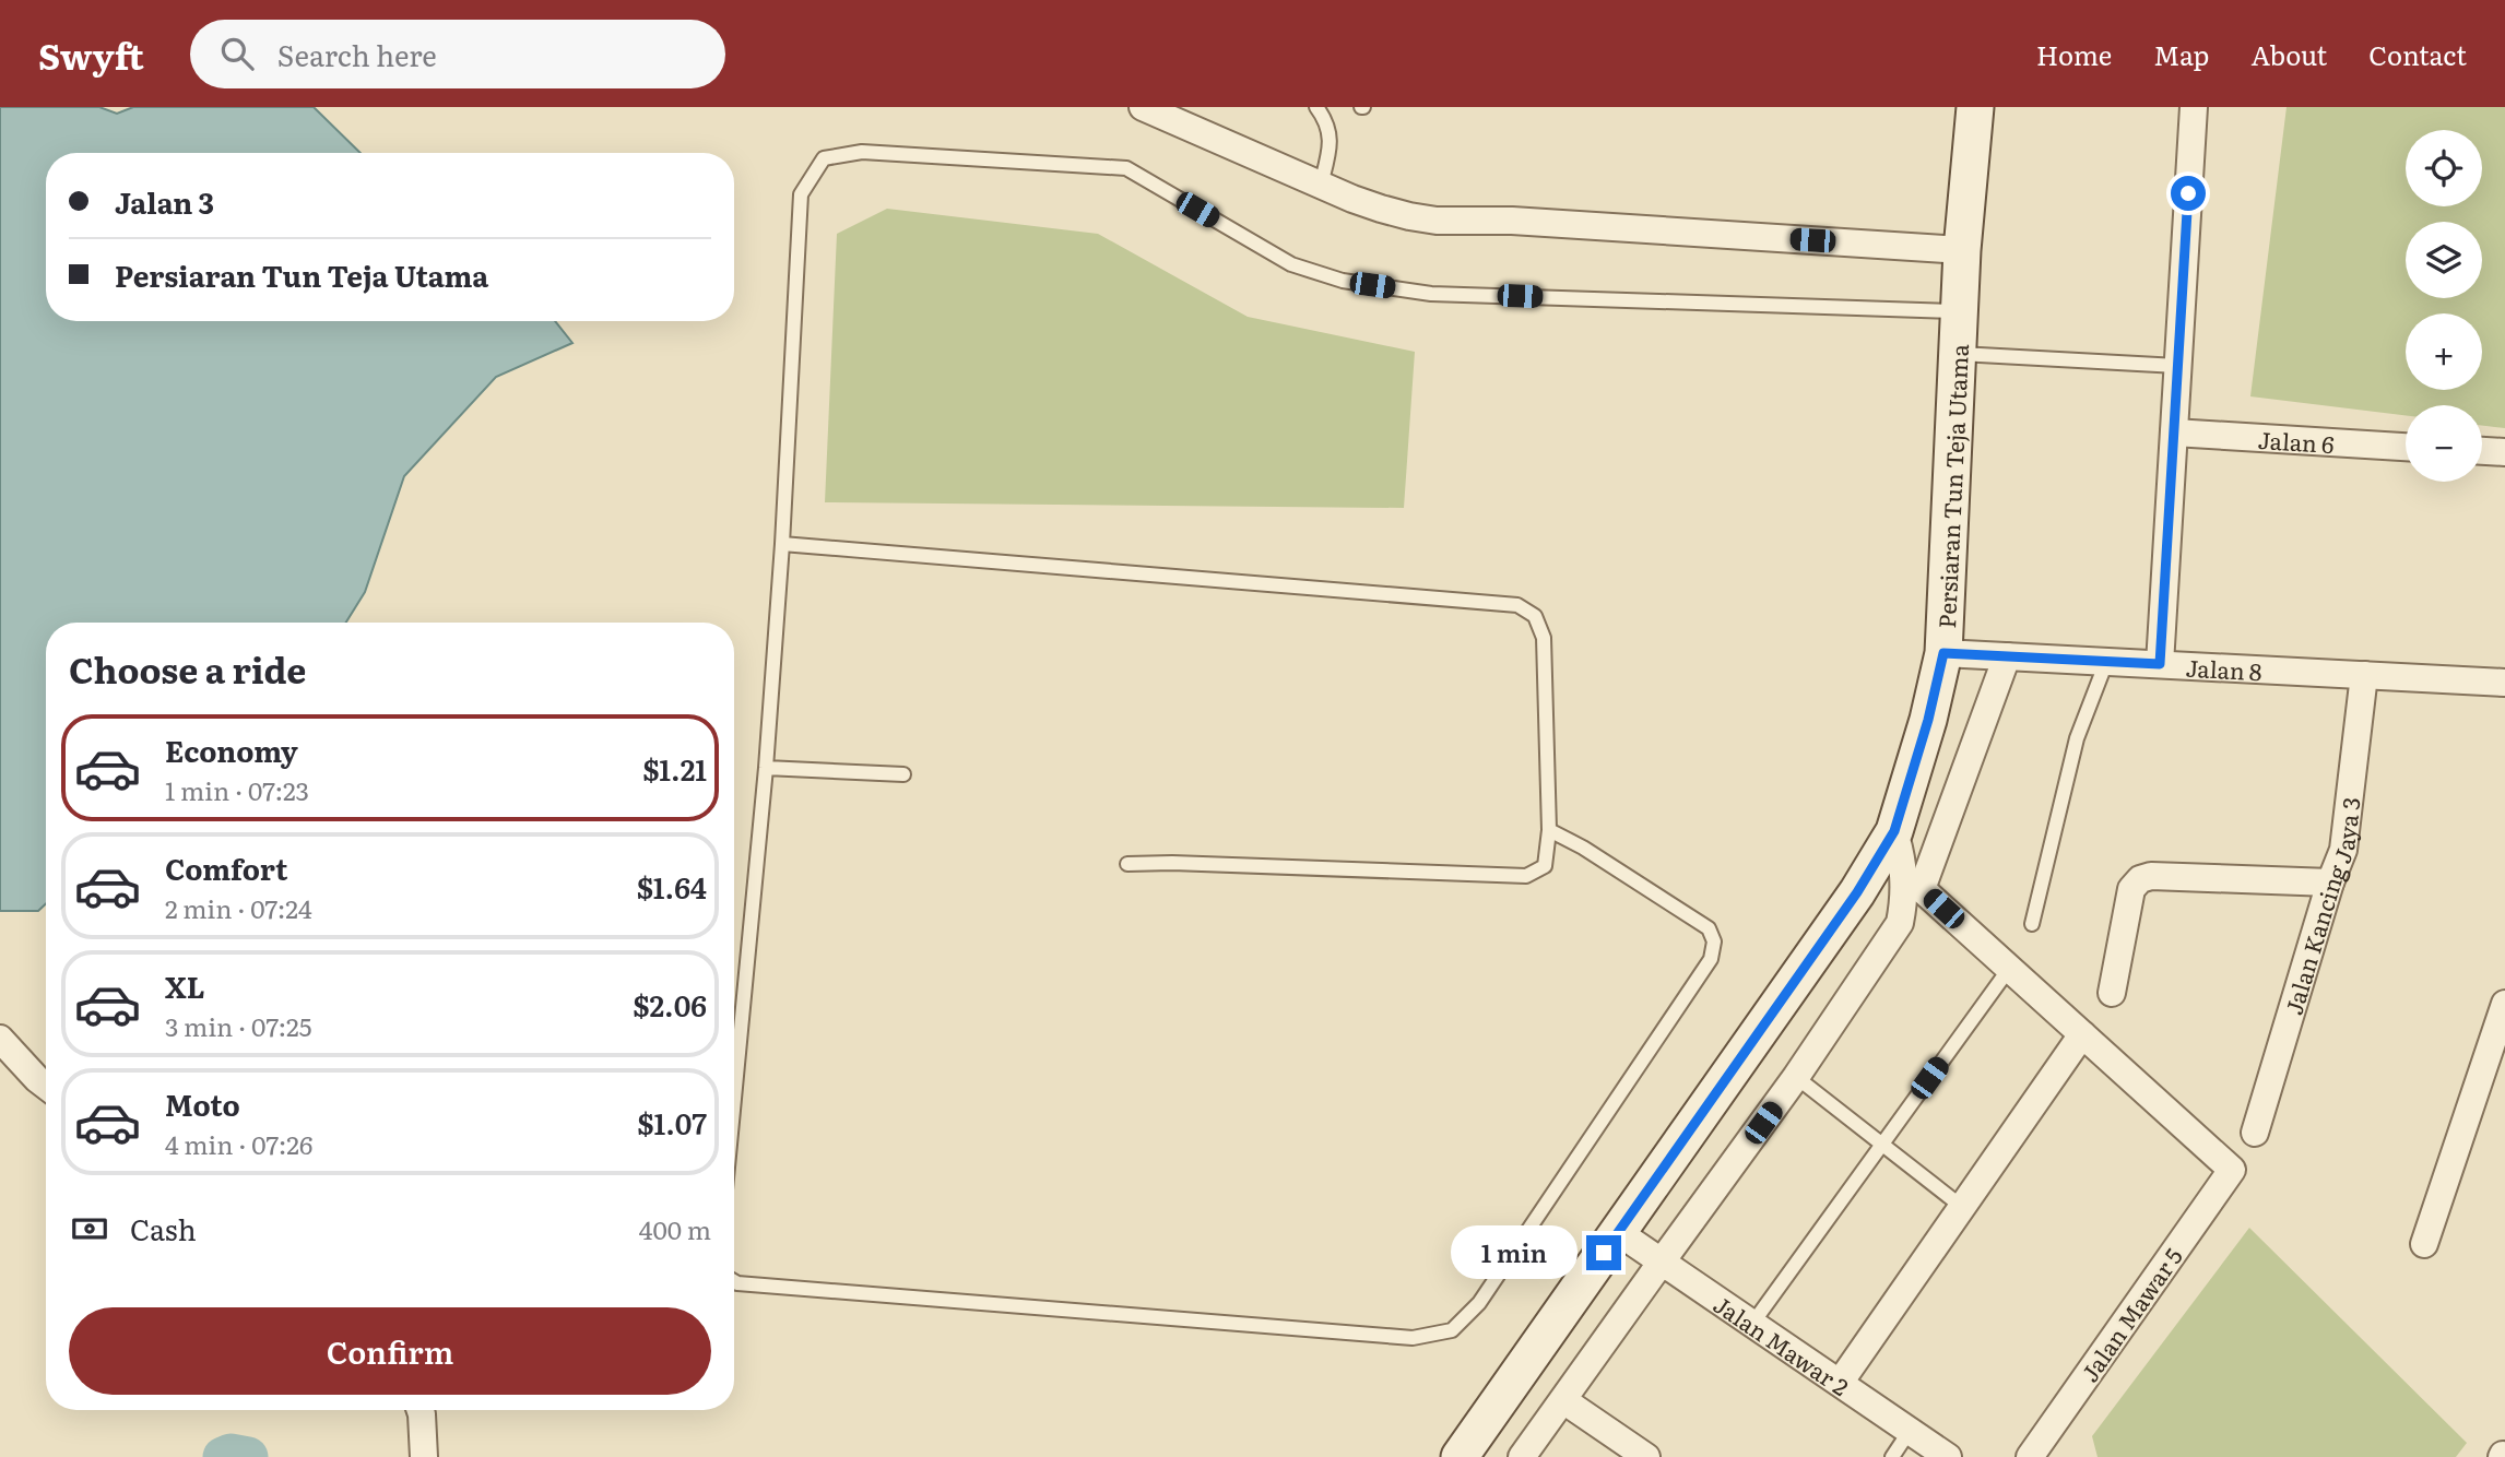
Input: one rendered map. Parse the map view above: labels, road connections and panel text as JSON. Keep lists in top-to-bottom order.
{
  "streets": {
    "street": [
      "Jalan 6",
      "Persiaran Tun Teja Utama",
      "Jalan 8",
      "Jalan Kancing Jaya 3",
      "Jalan Mawar 5",
      "Jalan Mawar 2"
    ]
  },
  "crossings": [
    ["Persiaran Tun Teja Utama", "Jalan 8"],
    ["Persiaran Tun Teja Utama", "Jalan Mawar 2"],
    ["Jalan 8", "Jalan Kancing Jaya 3"]
  ],
  "page": {
    "header": "Swyft",
    "search": "Search here",
    "nav": [
      "Home",
      "Map",
      "About",
      "Contact"
    ],
    "map_buttons": ["+", "−"],
    "banner": ["Jalan 3", "Persiaran Tun Teja Utama"],
    "heading": "Choose a ride",
    "list": [
      {
        "name": "Economy",
        "note": "1 min · 07:23",
        "value": "$1.21"
      },
      {
        "name": "Comfort",
        "note": "2 min · 07:24",
        "value": "$1.64"
      },
      {
        "name": "XL",
        "note": "3 min · 07:25",
        "value": "$2.06"
      },
      {
        "name": "Moto",
        "note": "4 min · 07:26",
        "value": "$1.07"
      }
    ],
    "pay": ["Cash", "400 m"],
    "bubble": "1 min",
    "buttons": "Confirm"
  }
}
